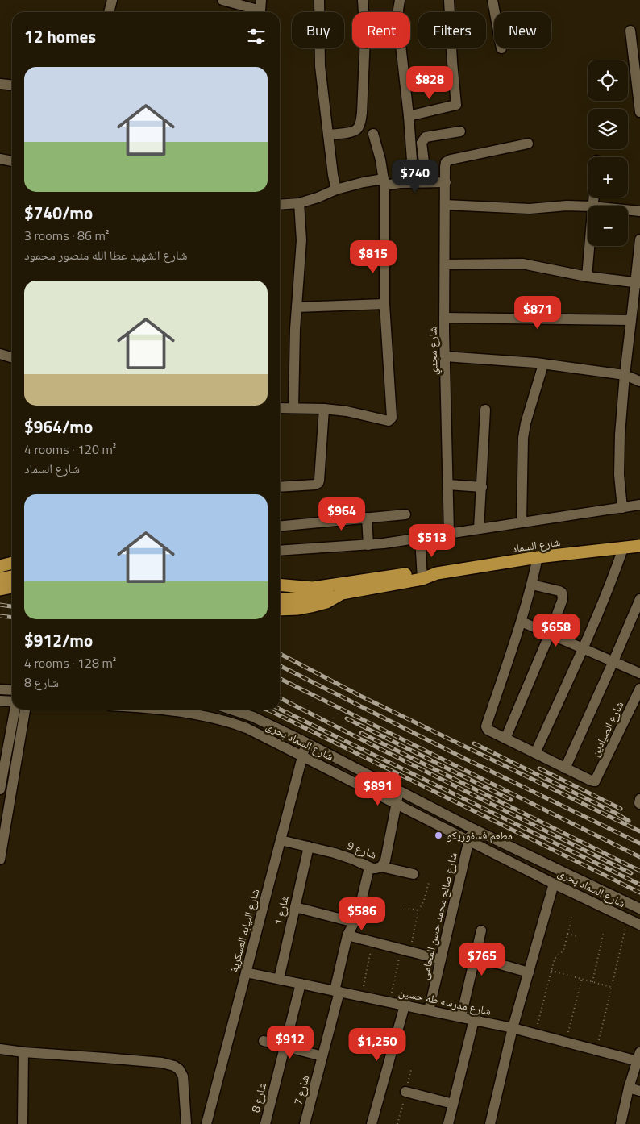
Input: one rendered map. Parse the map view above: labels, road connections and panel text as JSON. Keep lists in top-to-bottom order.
{
  "streets": {
    "highway": ["شارع السماد"],
    "street": [
      "شارع مجدي",
      "شارع الصيادين",
      "شارع السماد بحرى",
      "شارع 9",
      "شارع 1",
      "شارع صالح محمد حسن المحامى",
      "شارع النيابه العسكرية",
      "شارع مدرسه طه حسين",
      "شارع 7",
      "شارع 8"
    ]
  },
  "crossings": [
    ["شارع السماد بحرى", "شارع 9"],
    ["شارع السماد بحرى", "شارع صالح محمد حسن المحامى"],
    ["شارع السماد بحرى", "شارع النيابه العسكرية"],
    ["شارع 9", "شارع 1"],
    ["شارع 9", "شارع النيابه العسكرية"],
    ["شارع 9", "شارع 7"],
    ["شارع 1", "شارع مدرسه طه حسين"],
    ["شارع صالح محمد حسن المحامى", "شارع مدرسه طه حسين"],
    ["شارع النيابه العسكرية", "شارع مدرسه طه حسين"],
    ["شارع مدرسه طه حسين", "شارع 7"],
    ["شارع مدرسه طه حسين", "شارع 8"]
  ],
  "places": ["مطعم فسفوريكو"],
  "page": {
    "chip": [
      "Buy",
      "Rent",
      "Filters",
      "New"
    ],
    "heading": "12 homes",
    "map_buttons": ["+", "−"],
    "list": [
      {
        "name": "$740/mo",
        "note": "3 rooms · 86 m² · شارع الشهيد عطا الله منصور محمود"
      },
      {
        "name": "$964/mo",
        "note": "4 rooms · 120 m² · شارع السماد"
      },
      {
        "name": "$912/mo",
        "note": "4 rooms · 128 m² · شارع 8"
      }
    ],
    "price": [
      "$828",
      "$740",
      "$815",
      "$871",
      "$964",
      "$513",
      "$658",
      "$891",
      "$586",
      "$765",
      "$912",
      "$1,250"
    ]
  }
}
